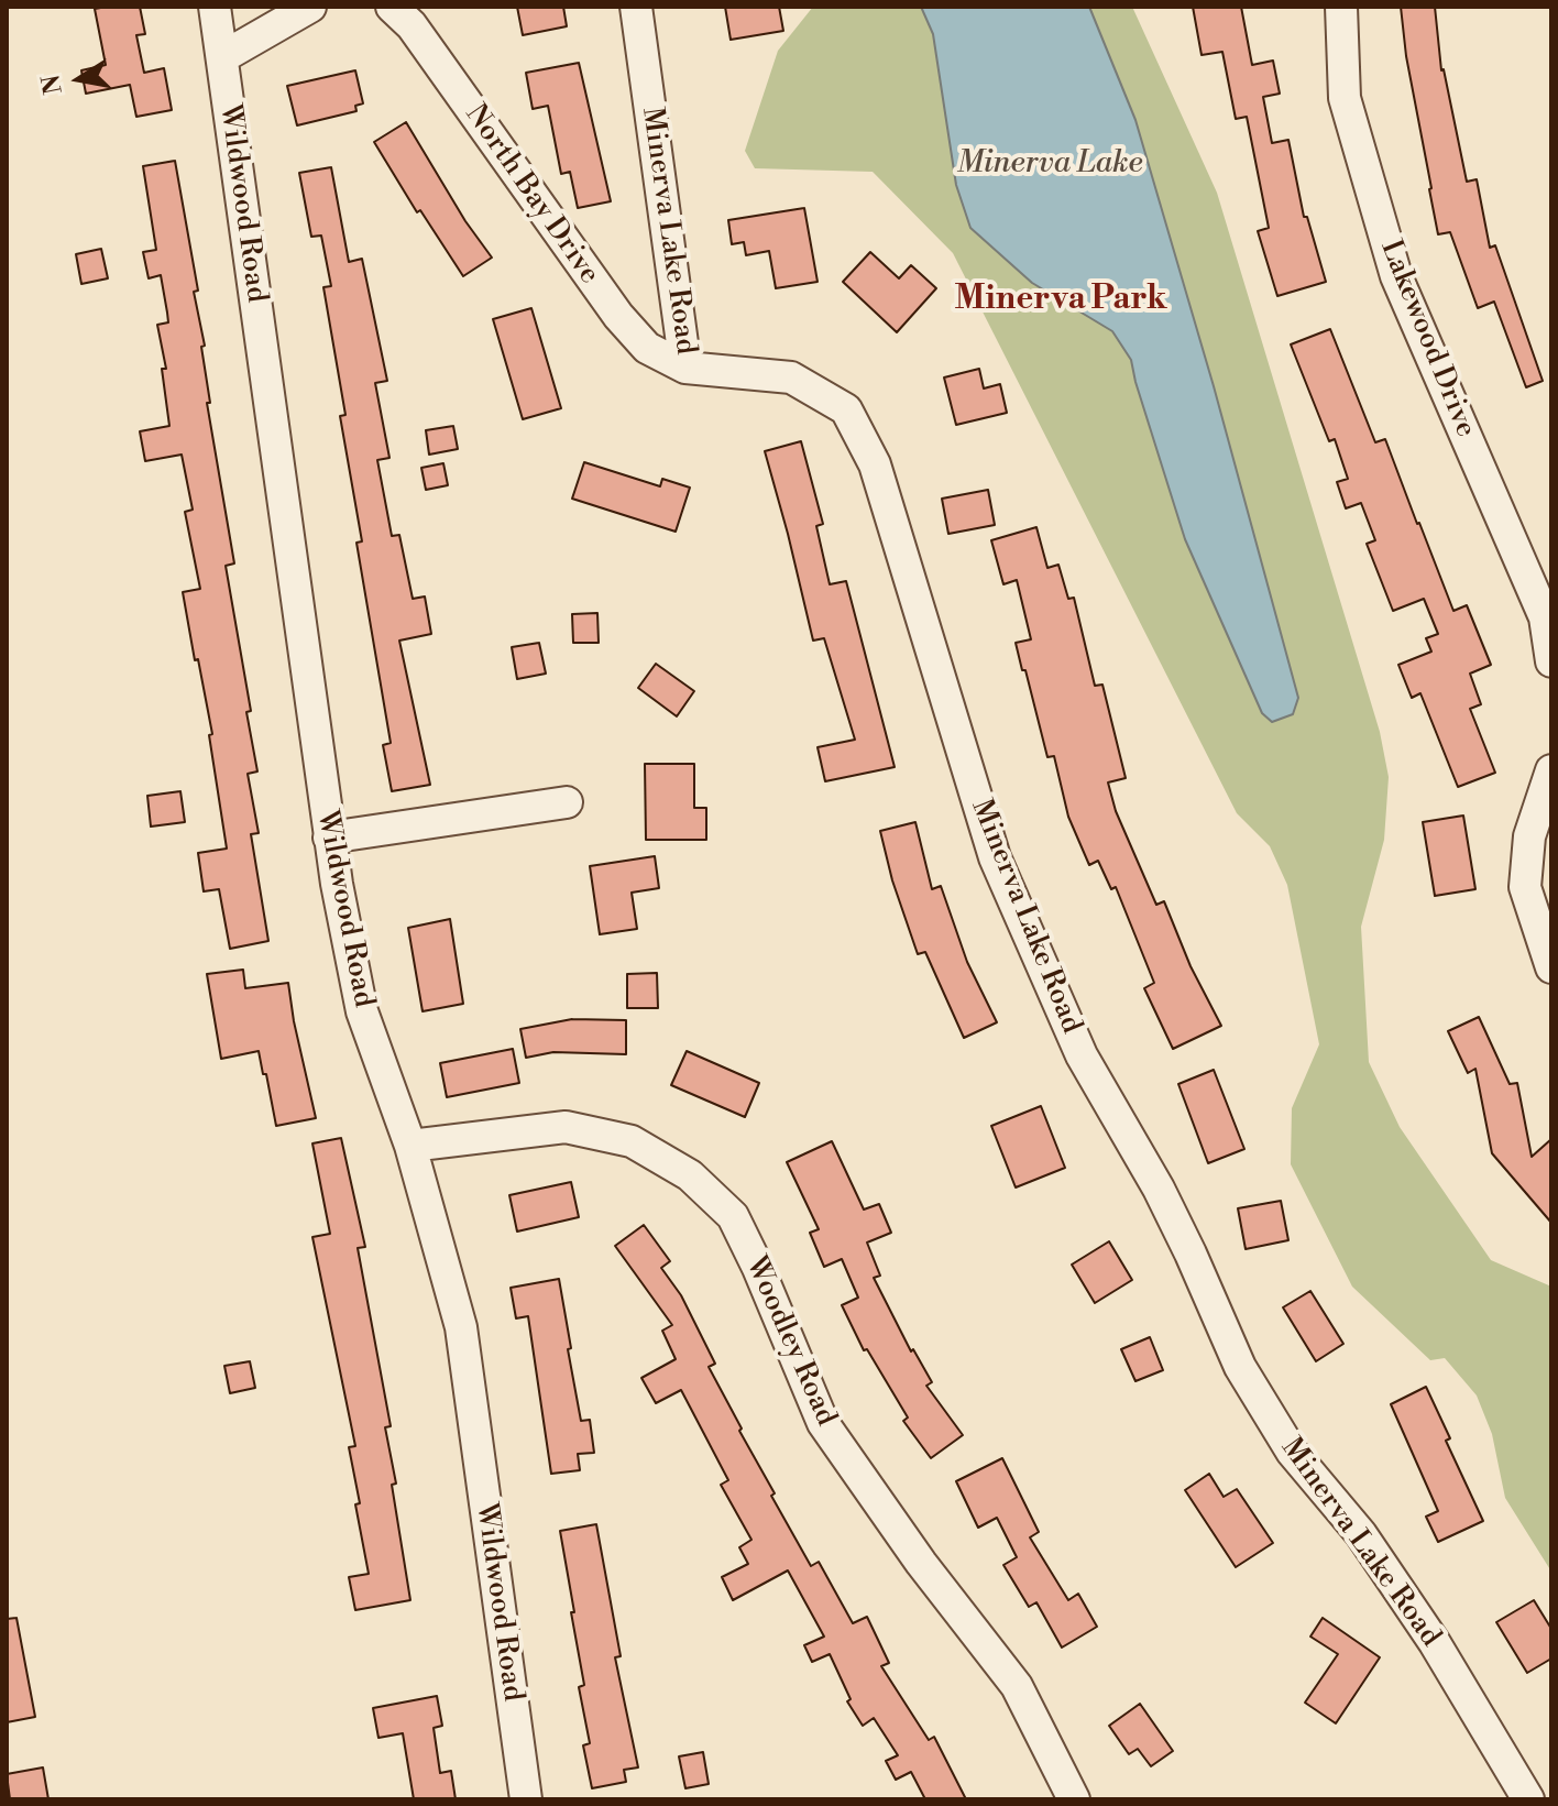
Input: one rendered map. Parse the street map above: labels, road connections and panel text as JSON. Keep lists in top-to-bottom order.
{
  "streets": {
    "street": [
      "North Bay Drive",
      "Wildwood Road",
      "Minerva Lake Road",
      "Lakewood Drive",
      "Woodley Road"
    ]
  },
  "crossings": [
    ["North Bay Drive", "Minerva Lake Road"],
    ["Wildwood Road", "Woodley Road"]
  ],
  "districts": ["Minerva Park"],
  "water": ["Minerva Lake"],
  "north": "left"
}
